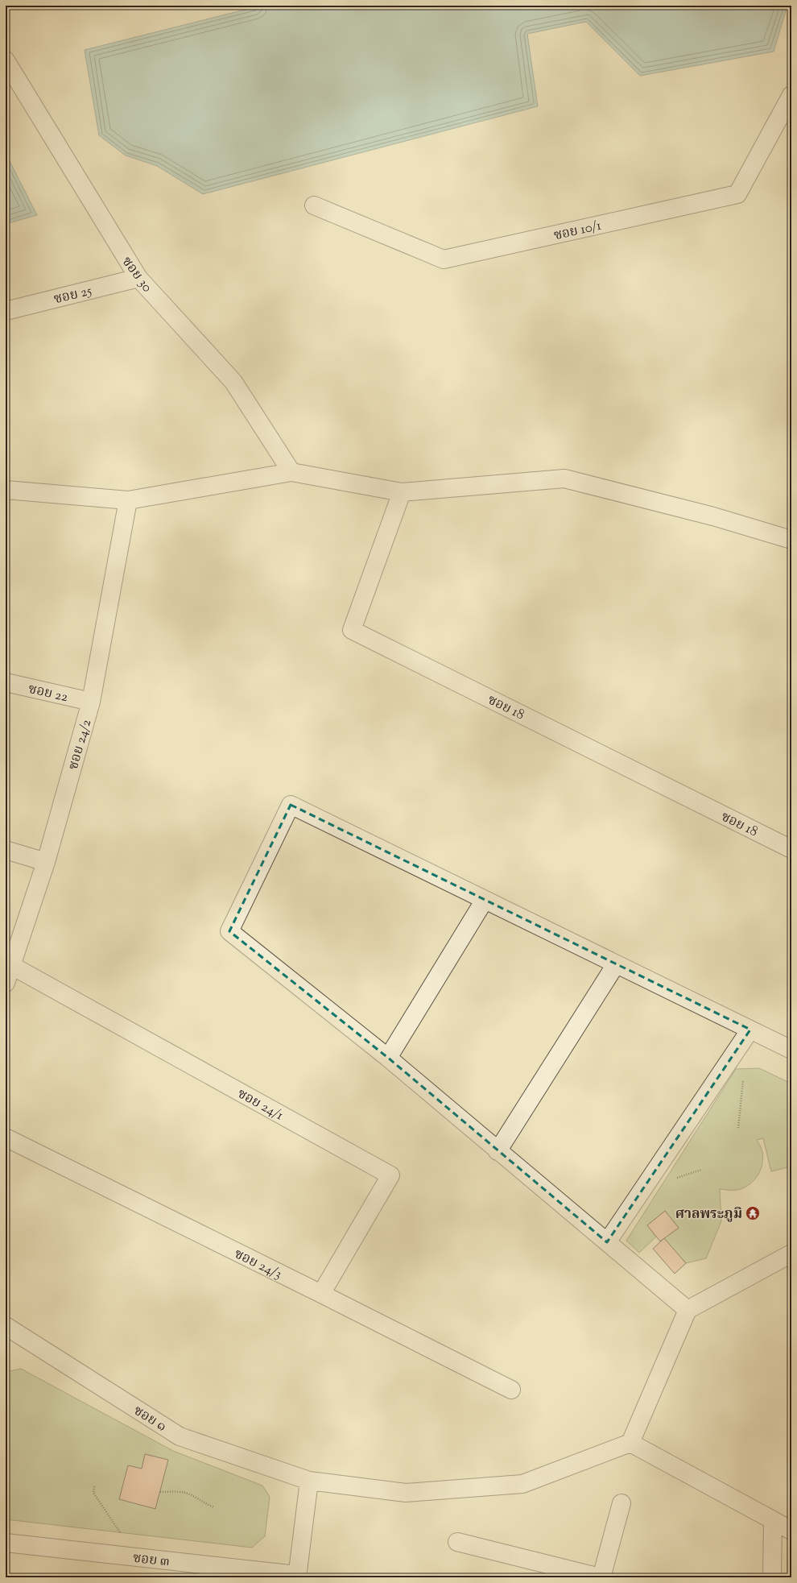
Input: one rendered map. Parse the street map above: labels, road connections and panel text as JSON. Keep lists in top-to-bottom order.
{
  "streets": {
    "street": [
      "ซอย 10/1",
      "ซอย 30",
      "ซอย 25",
      "ซอย 22",
      "ซอย 18",
      "ซอย 24/2",
      "ซอย 24/1",
      "ซอย 24/3",
      "ซอย ๑",
      "ซอย ๓"
    ]
  },
  "crossings": [
    ["ซอย 30", "ซอย 25"],
    ["ซอย 22", "ซอย 24/2"],
    ["ซอย 24/2", "ซอย 24/1"],
    ["ซอย 24/1", "ซอย 24/3"]
  ],
  "places": {
    "temple": ["ศาลพระภูมิ"]
  }
}
